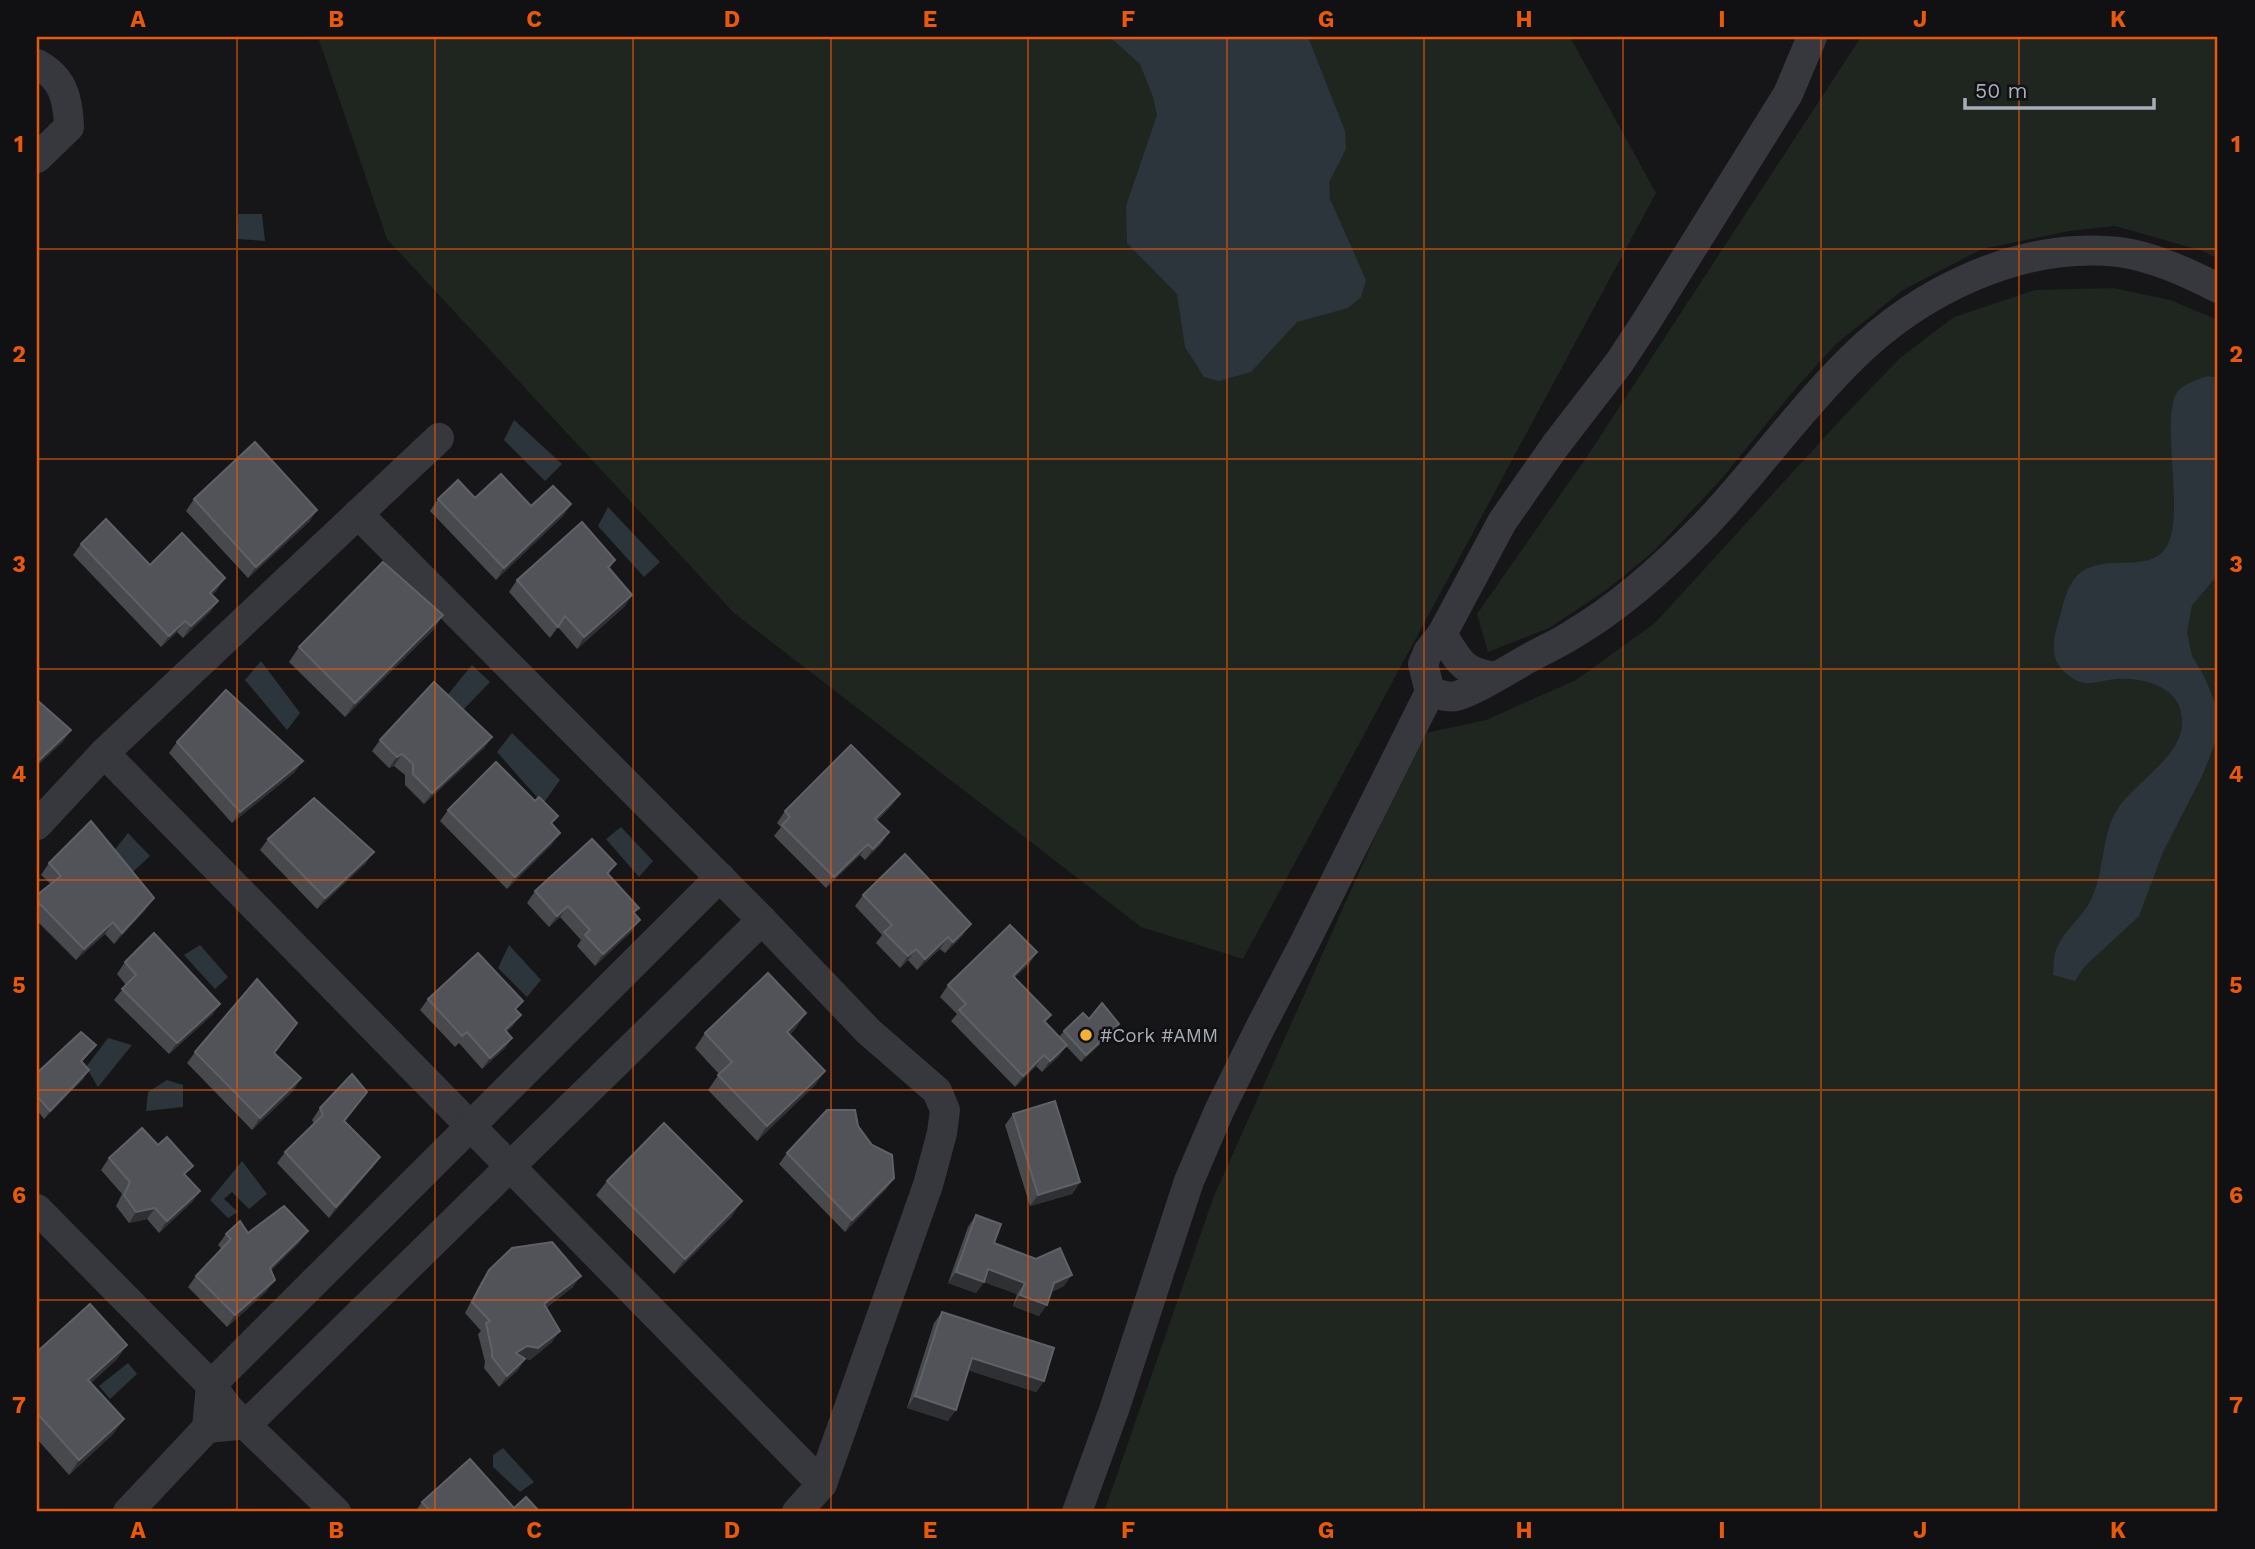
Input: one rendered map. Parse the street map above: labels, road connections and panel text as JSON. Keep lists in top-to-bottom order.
{
  "places": ["#Cork #AMM"],
  "scale_bar": "50 m",
  "grid": {
    "columns": [
      "A",
      "B",
      "C",
      "D",
      "E",
      "F",
      "G",
      "H",
      "I",
      "J",
      "K"
    ],
    "rows": [
      "1",
      "2",
      "3",
      "4",
      "5",
      "6",
      "7"
    ]
  }
}
